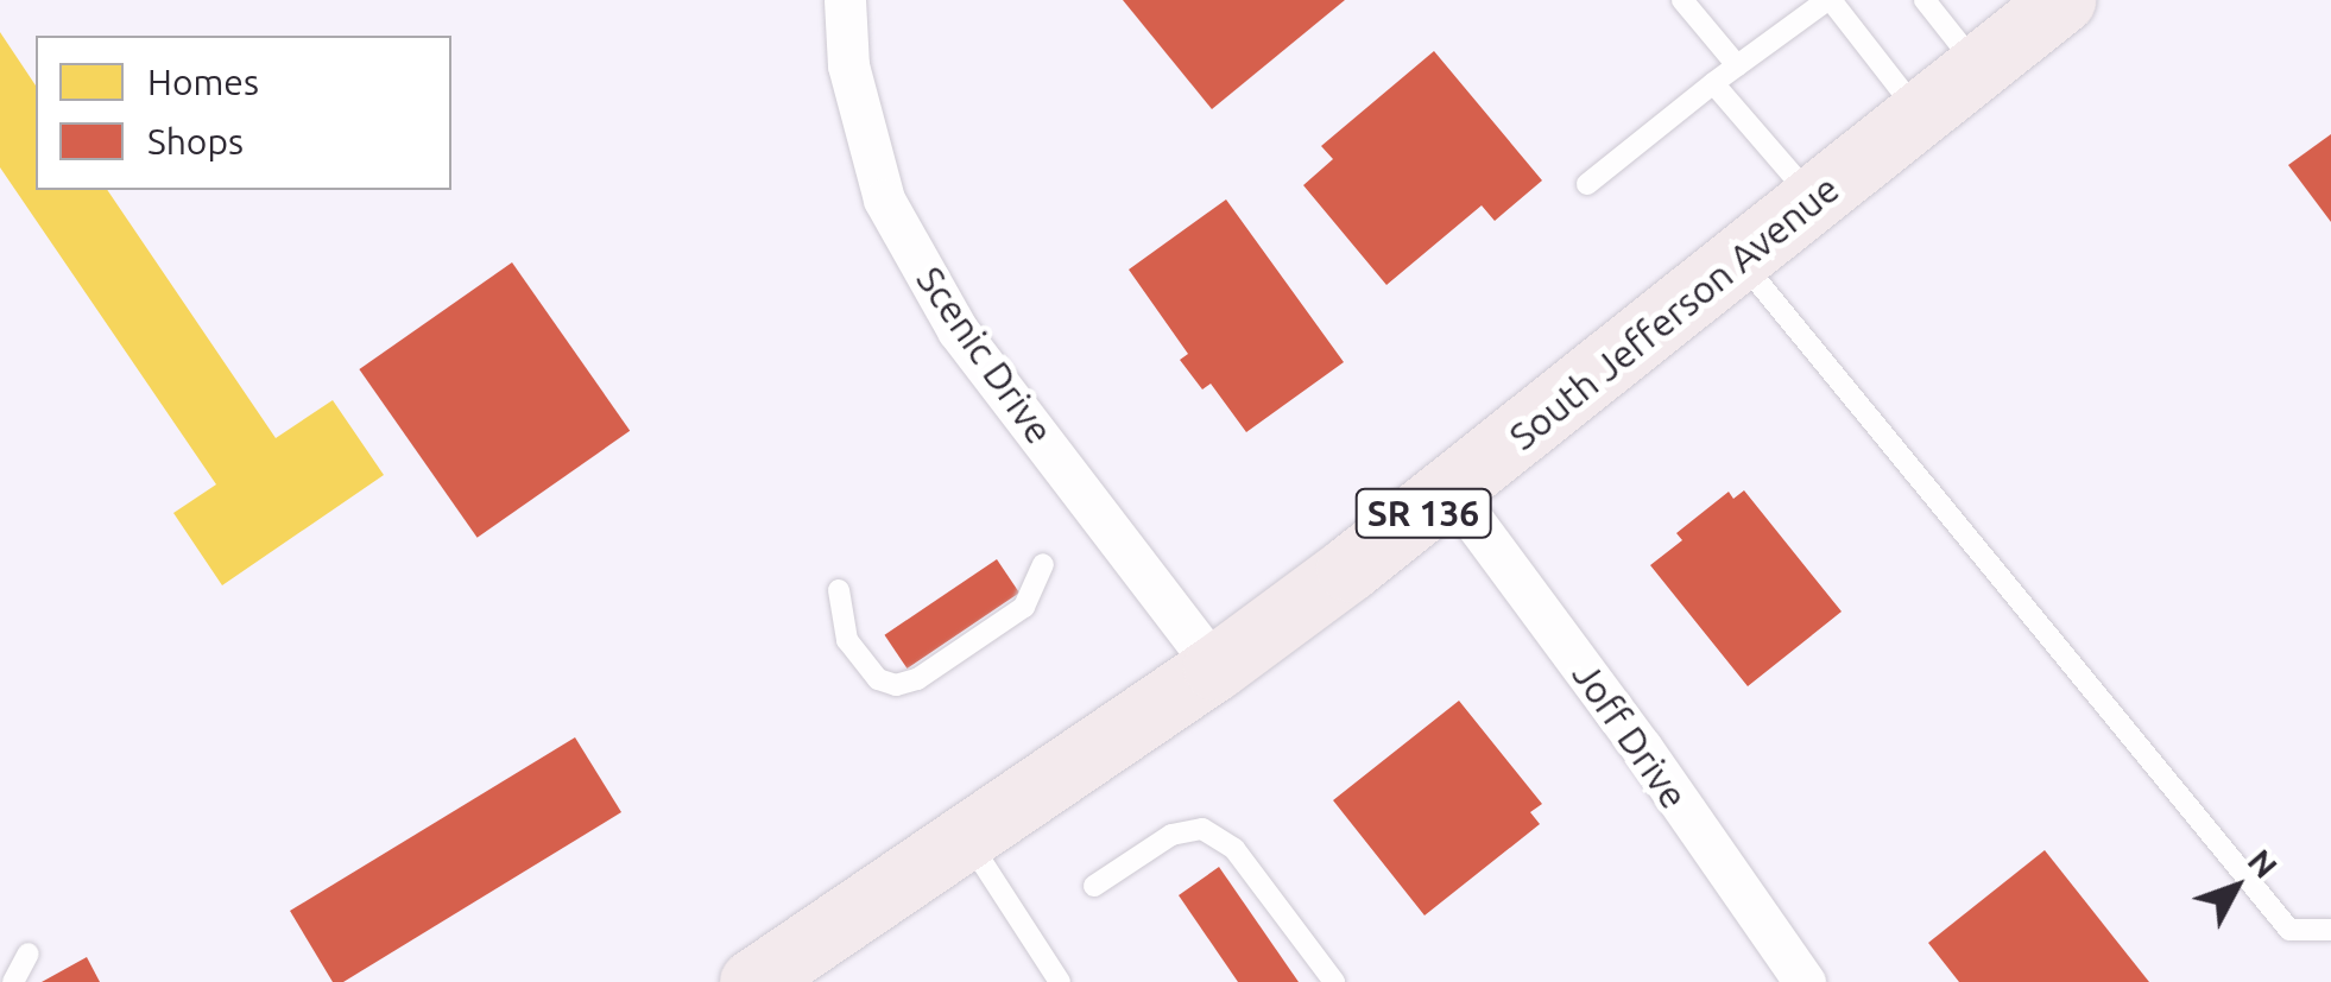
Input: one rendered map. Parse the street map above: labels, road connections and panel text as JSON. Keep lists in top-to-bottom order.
{
  "streets": {
    "main road": ["South Jefferson Avenue", "SR 136"],
    "street": ["Scenic Drive", "Joff Drive"]
  },
  "crossings": [
    ["South Jefferson Avenue", "Scenic Drive"],
    ["South Jefferson Avenue", "Joff Drive"]
  ],
  "legend": ["Homes", "Shops"],
  "north": "top right"
}
